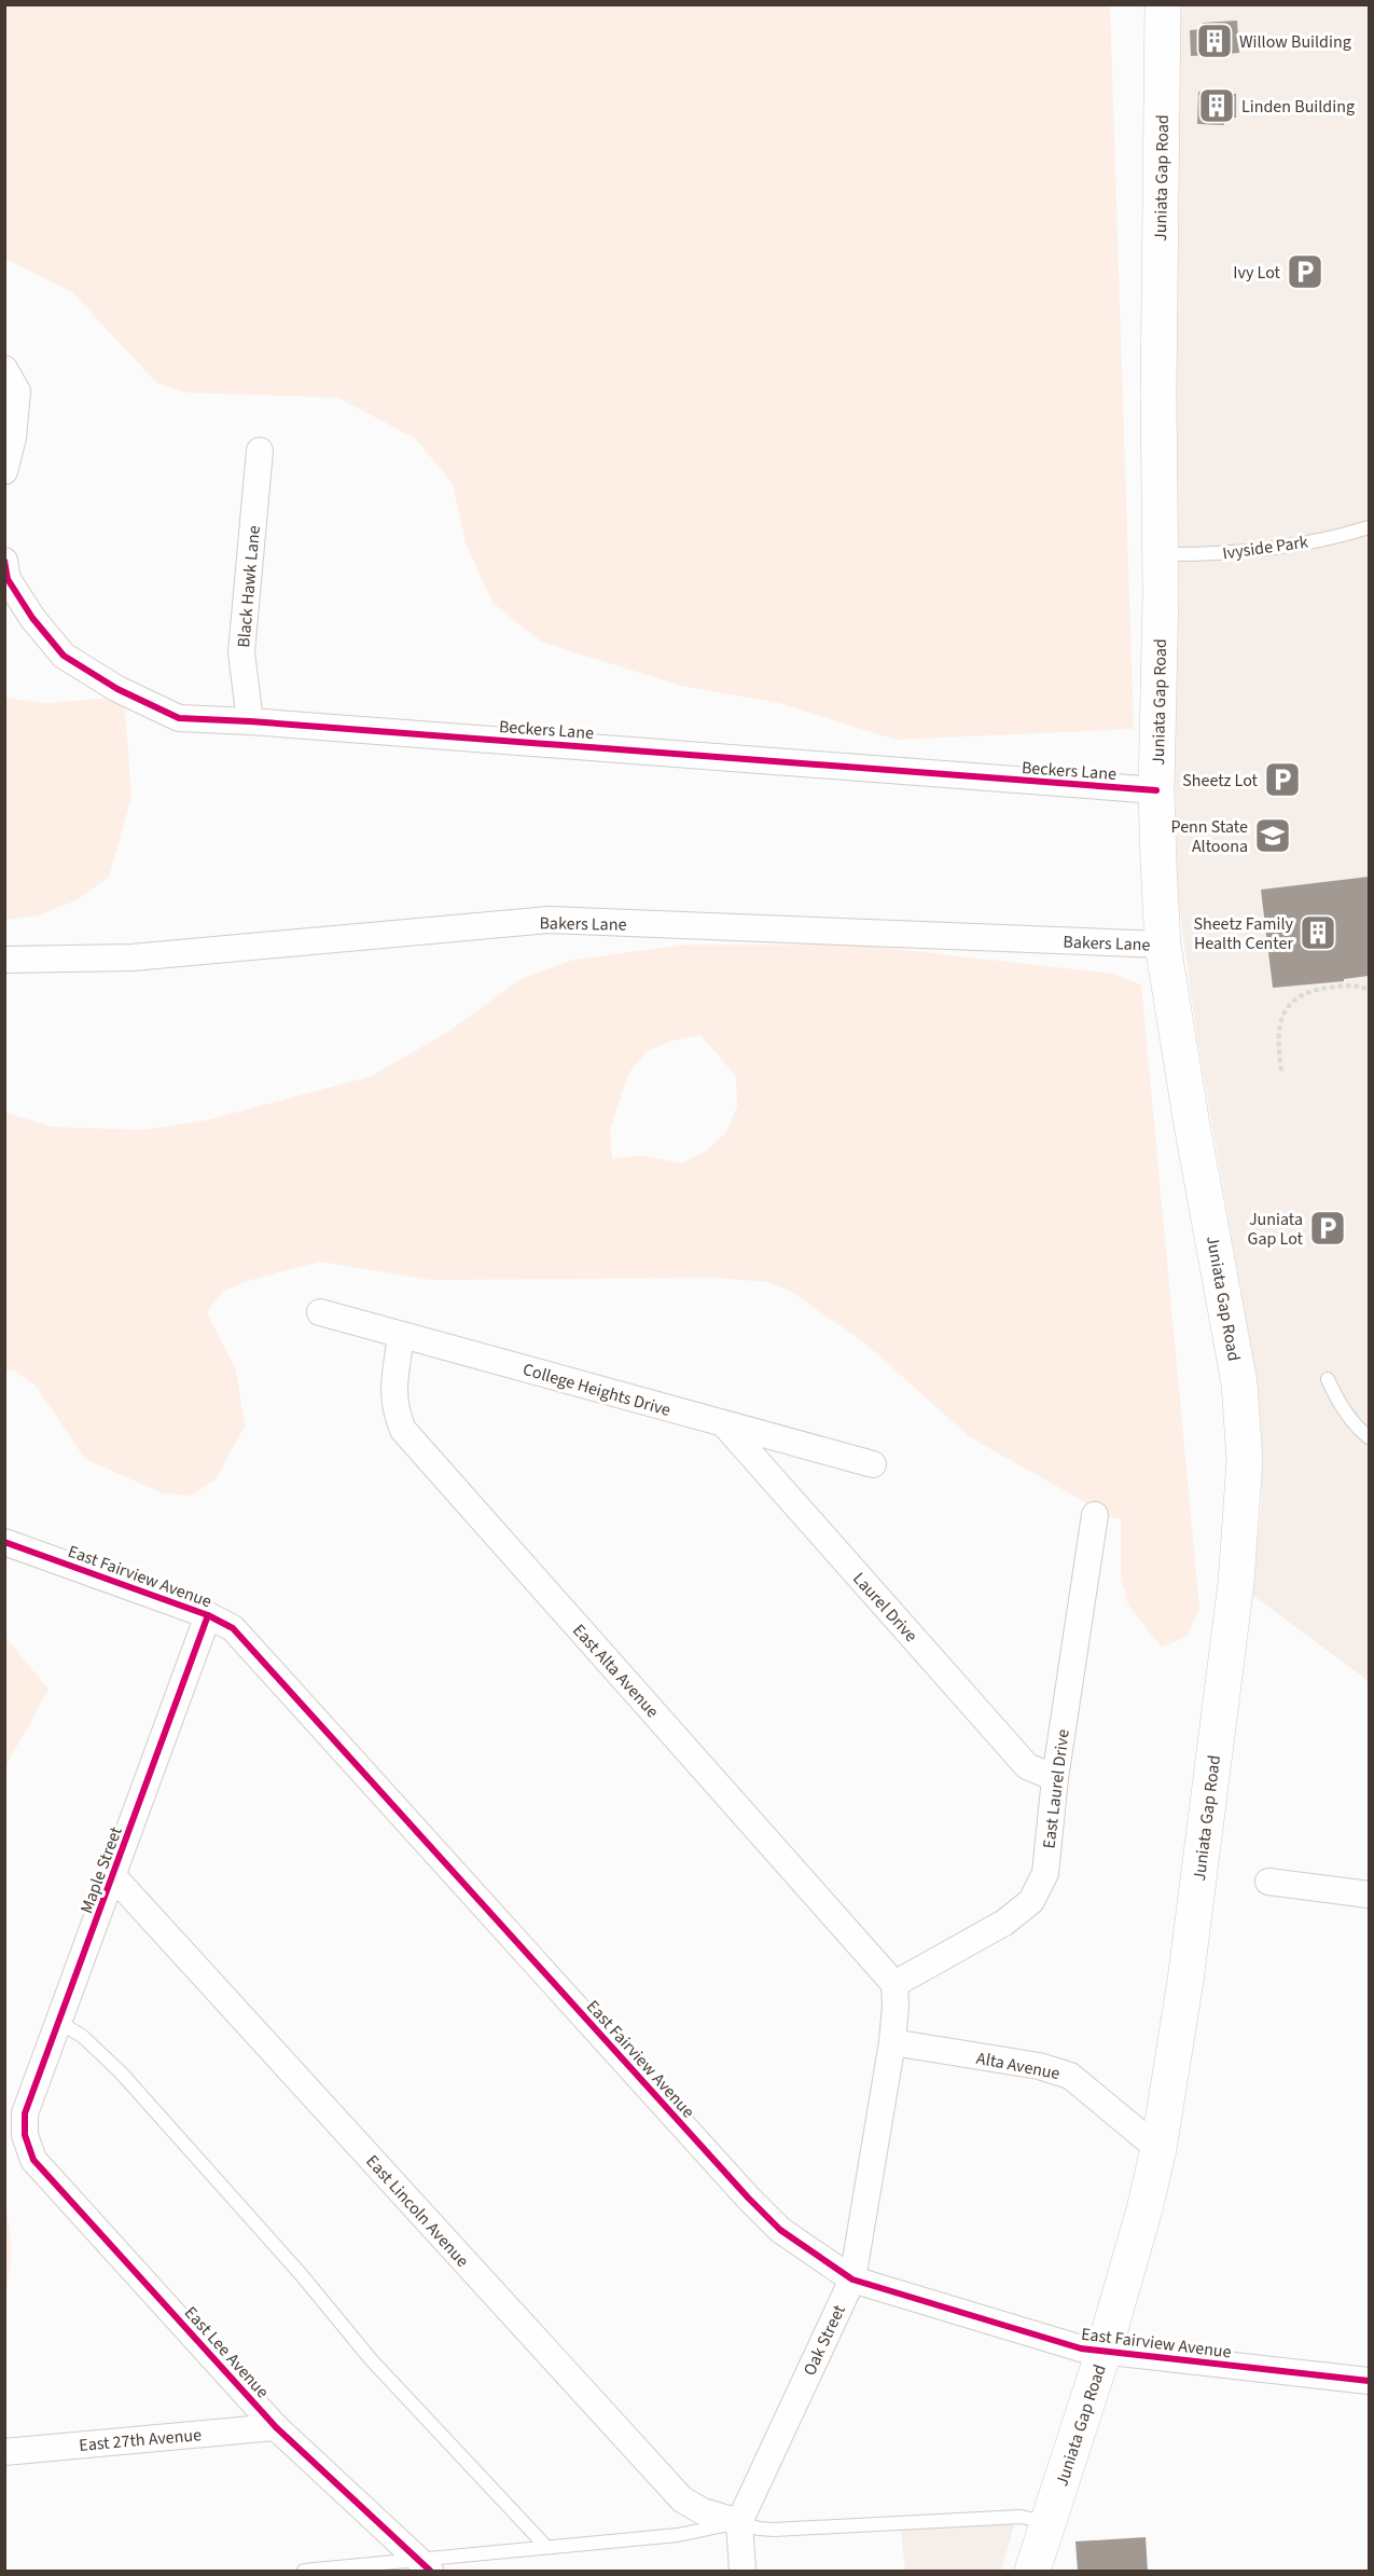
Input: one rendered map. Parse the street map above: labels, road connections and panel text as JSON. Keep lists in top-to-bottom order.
{
  "streets": {
    "main road": ["Juniata Gap Road"],
    "street": [
      "Black Hawk Lane",
      "Beckers Lane",
      "Bakers Lane",
      "College Heights Drive",
      "East Fairview Avenue",
      "Laurel Drive",
      "East Alta Avenue",
      "East Laurel Drive",
      "Maple Street",
      "Alta Avenue",
      "East Lincoln Avenue",
      "Oak Street",
      "East Lee Avenue",
      "East 27th Avenue"
    ],
    "lane": ["Ivyside Park"]
  },
  "crossings": [
    ["Juniata Gap Road", "Ivyside Park"],
    ["Juniata Gap Road", "Beckers Lane"],
    ["Juniata Gap Road", "Bakers Lane"],
    ["Juniata Gap Road", "East Fairview Avenue"],
    ["Juniata Gap Road", "Alta Avenue"],
    ["Black Hawk Lane", "Beckers Lane"],
    ["College Heights Drive", "Laurel Drive"],
    ["College Heights Drive", "East Alta Avenue"],
    ["East Fairview Avenue", "Maple Street"],
    ["East Fairview Avenue", "Oak Street"],
    ["Laurel Drive", "East Laurel Drive"],
    ["East Alta Avenue", "East Laurel Drive"],
    ["East Alta Avenue", "Oak Street"],
    ["East Laurel Drive", "Oak Street"],
    ["Maple Street", "East Lincoln Avenue"],
    ["Maple Street", "East Lee Avenue"],
    ["Alta Avenue", "Oak Street"],
    ["East Lincoln Avenue", "Oak Street"],
    ["East Lee Avenue", "East 27th Avenue"]
  ],
  "places": {
    "building": ["Willow Building", "Linden Building", "Sheetz Family Health Center"],
    "parking": ["Ivy Lot", "Sheetz Lot", "Juniata Gap Lot"],
    "school or university": ["Penn State Altoona"]
  }
}
